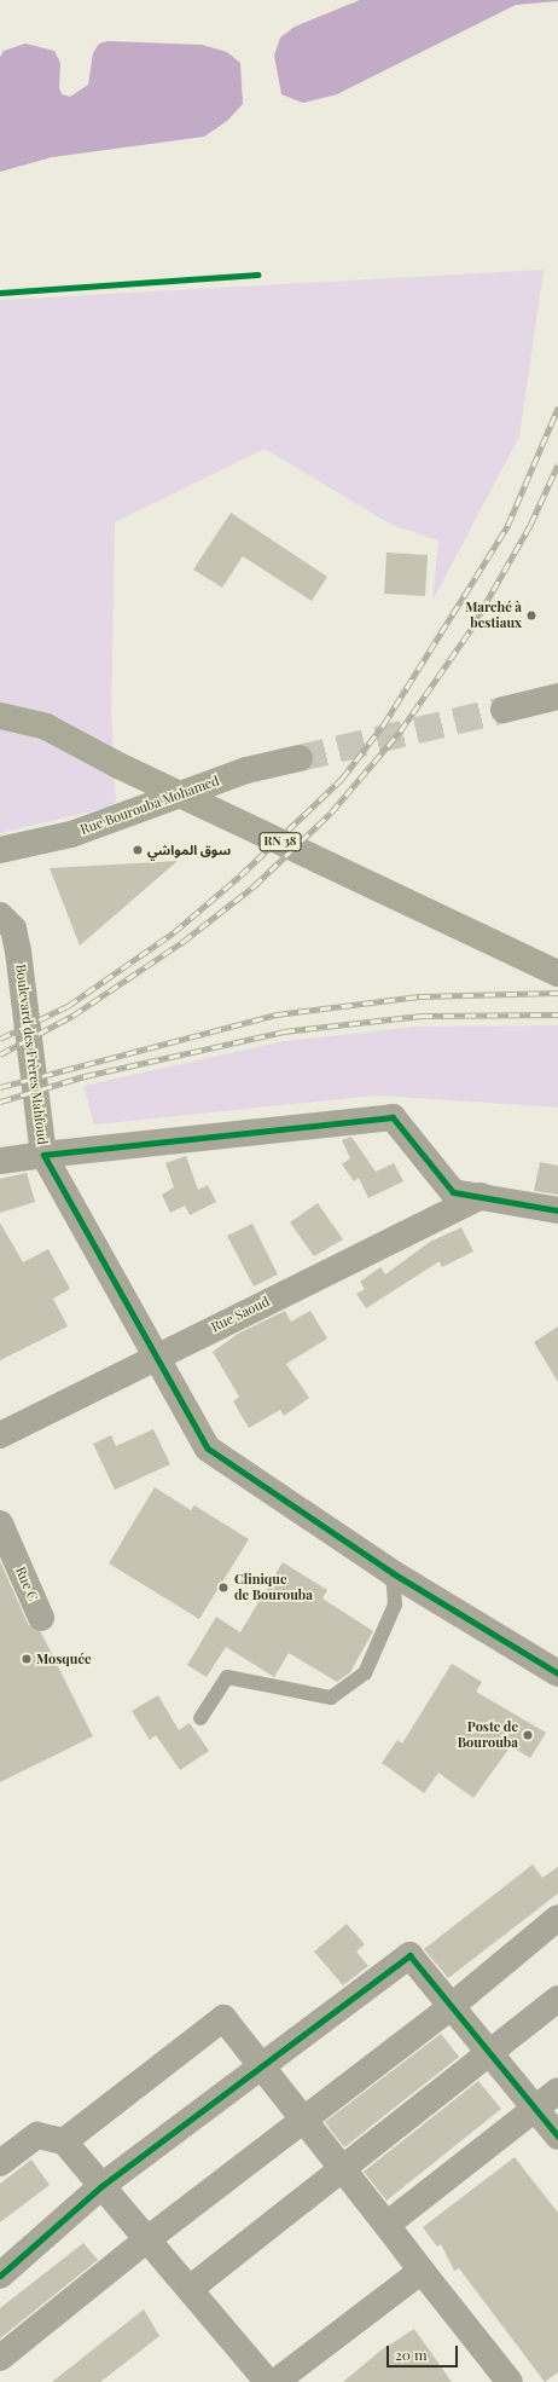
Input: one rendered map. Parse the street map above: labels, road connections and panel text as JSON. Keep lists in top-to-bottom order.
{
  "streets": {
    "main road": ["RN 38"],
    "street": [
      "Rue Bourouba Mohamed",
      "Boulevard des Frères Mahfoud",
      "Rue Saoud",
      "Rue C"
    ]
  },
  "places": [
    "Marché à bestiaux",
    "سوق المواشي",
    "Clinique de Bourouba",
    "Mosquée",
    "Poste de Bourouba"
  ],
  "scale_bar": "20 m"
}
